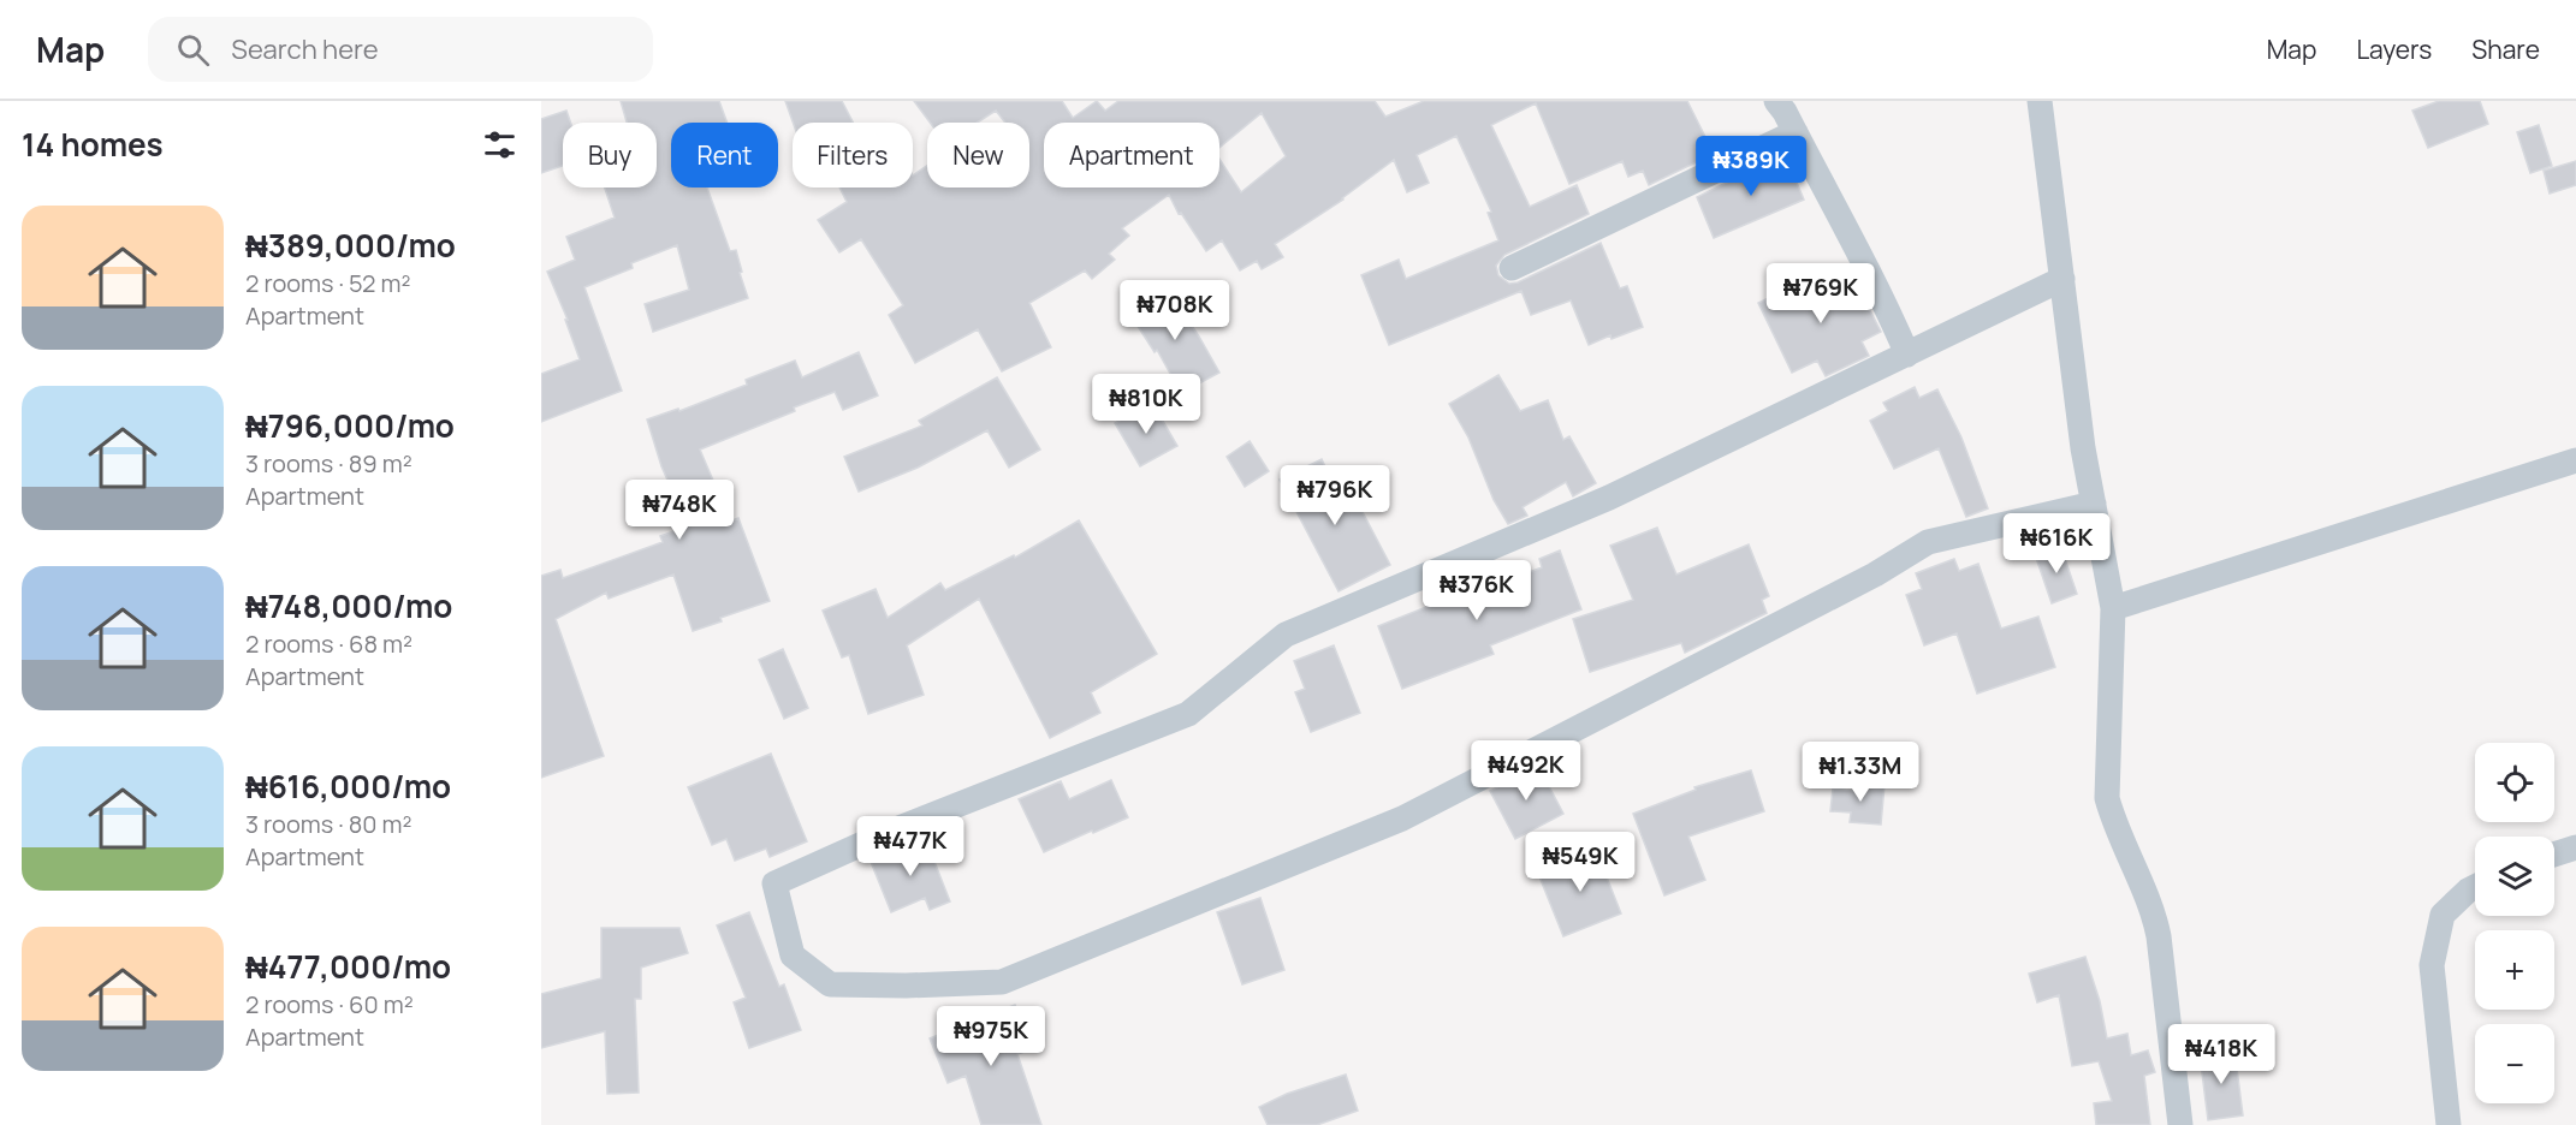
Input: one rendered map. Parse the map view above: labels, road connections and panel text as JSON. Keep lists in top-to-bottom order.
{
  "page": {
    "header": "Map",
    "search": "Search here",
    "nav": ["Map", "Layers", "Share"],
    "heading": "14 homes",
    "chip": [
      "Buy",
      "Rent",
      "Filters",
      "New",
      "Apartment"
    ],
    "price": [
      "₦389K",
      "₦769K",
      "₦708K",
      "₦810K",
      "₦796K",
      "₦748K",
      "₦616K",
      "₦376K",
      "₦492K",
      "₦1.33M",
      "₦477K",
      "₦549K",
      "₦975K",
      "₦418K"
    ],
    "list": [
      {
        "name": "₦389,000/mo",
        "note": "2 rooms · 52 m² · Apartment"
      },
      {
        "name": "₦796,000/mo",
        "note": "3 rooms · 89 m² · Apartment"
      },
      {
        "name": "₦748,000/mo",
        "note": "2 rooms · 68 m² · Apartment"
      },
      {
        "name": "₦616,000/mo",
        "note": "3 rooms · 80 m² · Apartment"
      },
      {
        "name": "₦477,000/mo",
        "note": "2 rooms · 60 m² · Apartment"
      }
    ],
    "map_buttons": ["+", "−"]
  }
}
